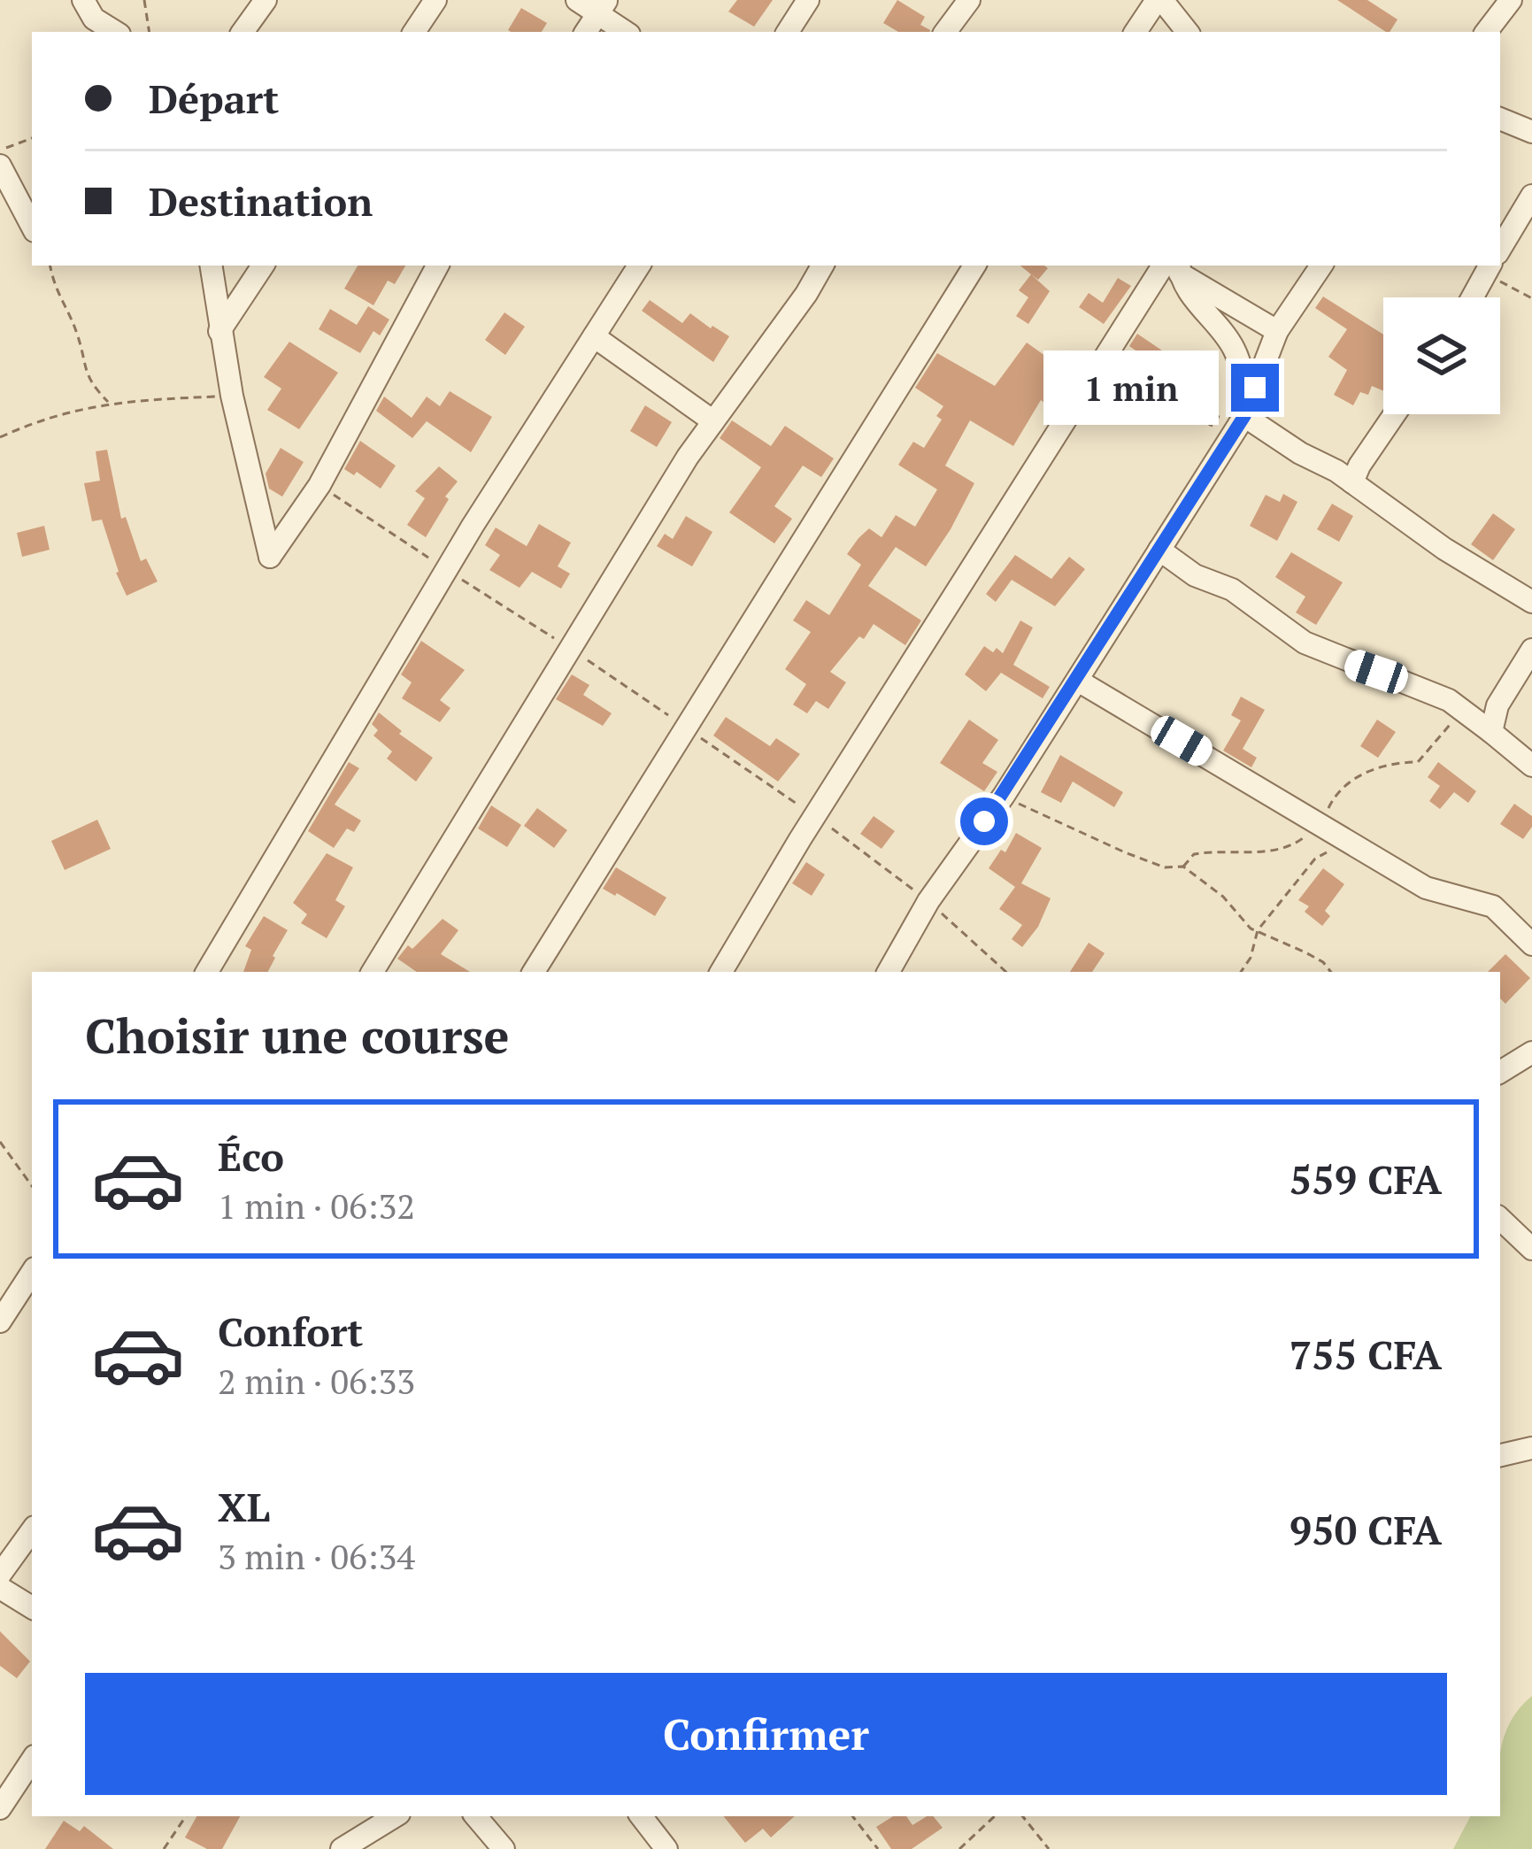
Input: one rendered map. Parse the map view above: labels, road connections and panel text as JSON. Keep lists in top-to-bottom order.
{
  "page": {
    "banner": ["Départ", "Destination"],
    "bubble": "1 min",
    "heading": "Choisir une course",
    "list": [
      {
        "name": "Éco",
        "note": "1 min · 06:32",
        "value": "559 CFA"
      },
      {
        "name": "Confort",
        "note": "2 min · 06:33",
        "value": "755 CFA"
      },
      {
        "name": "XL",
        "note": "3 min · 06:34",
        "value": "950 CFA"
      }
    ],
    "buttons": "Confirmer"
  }
}
